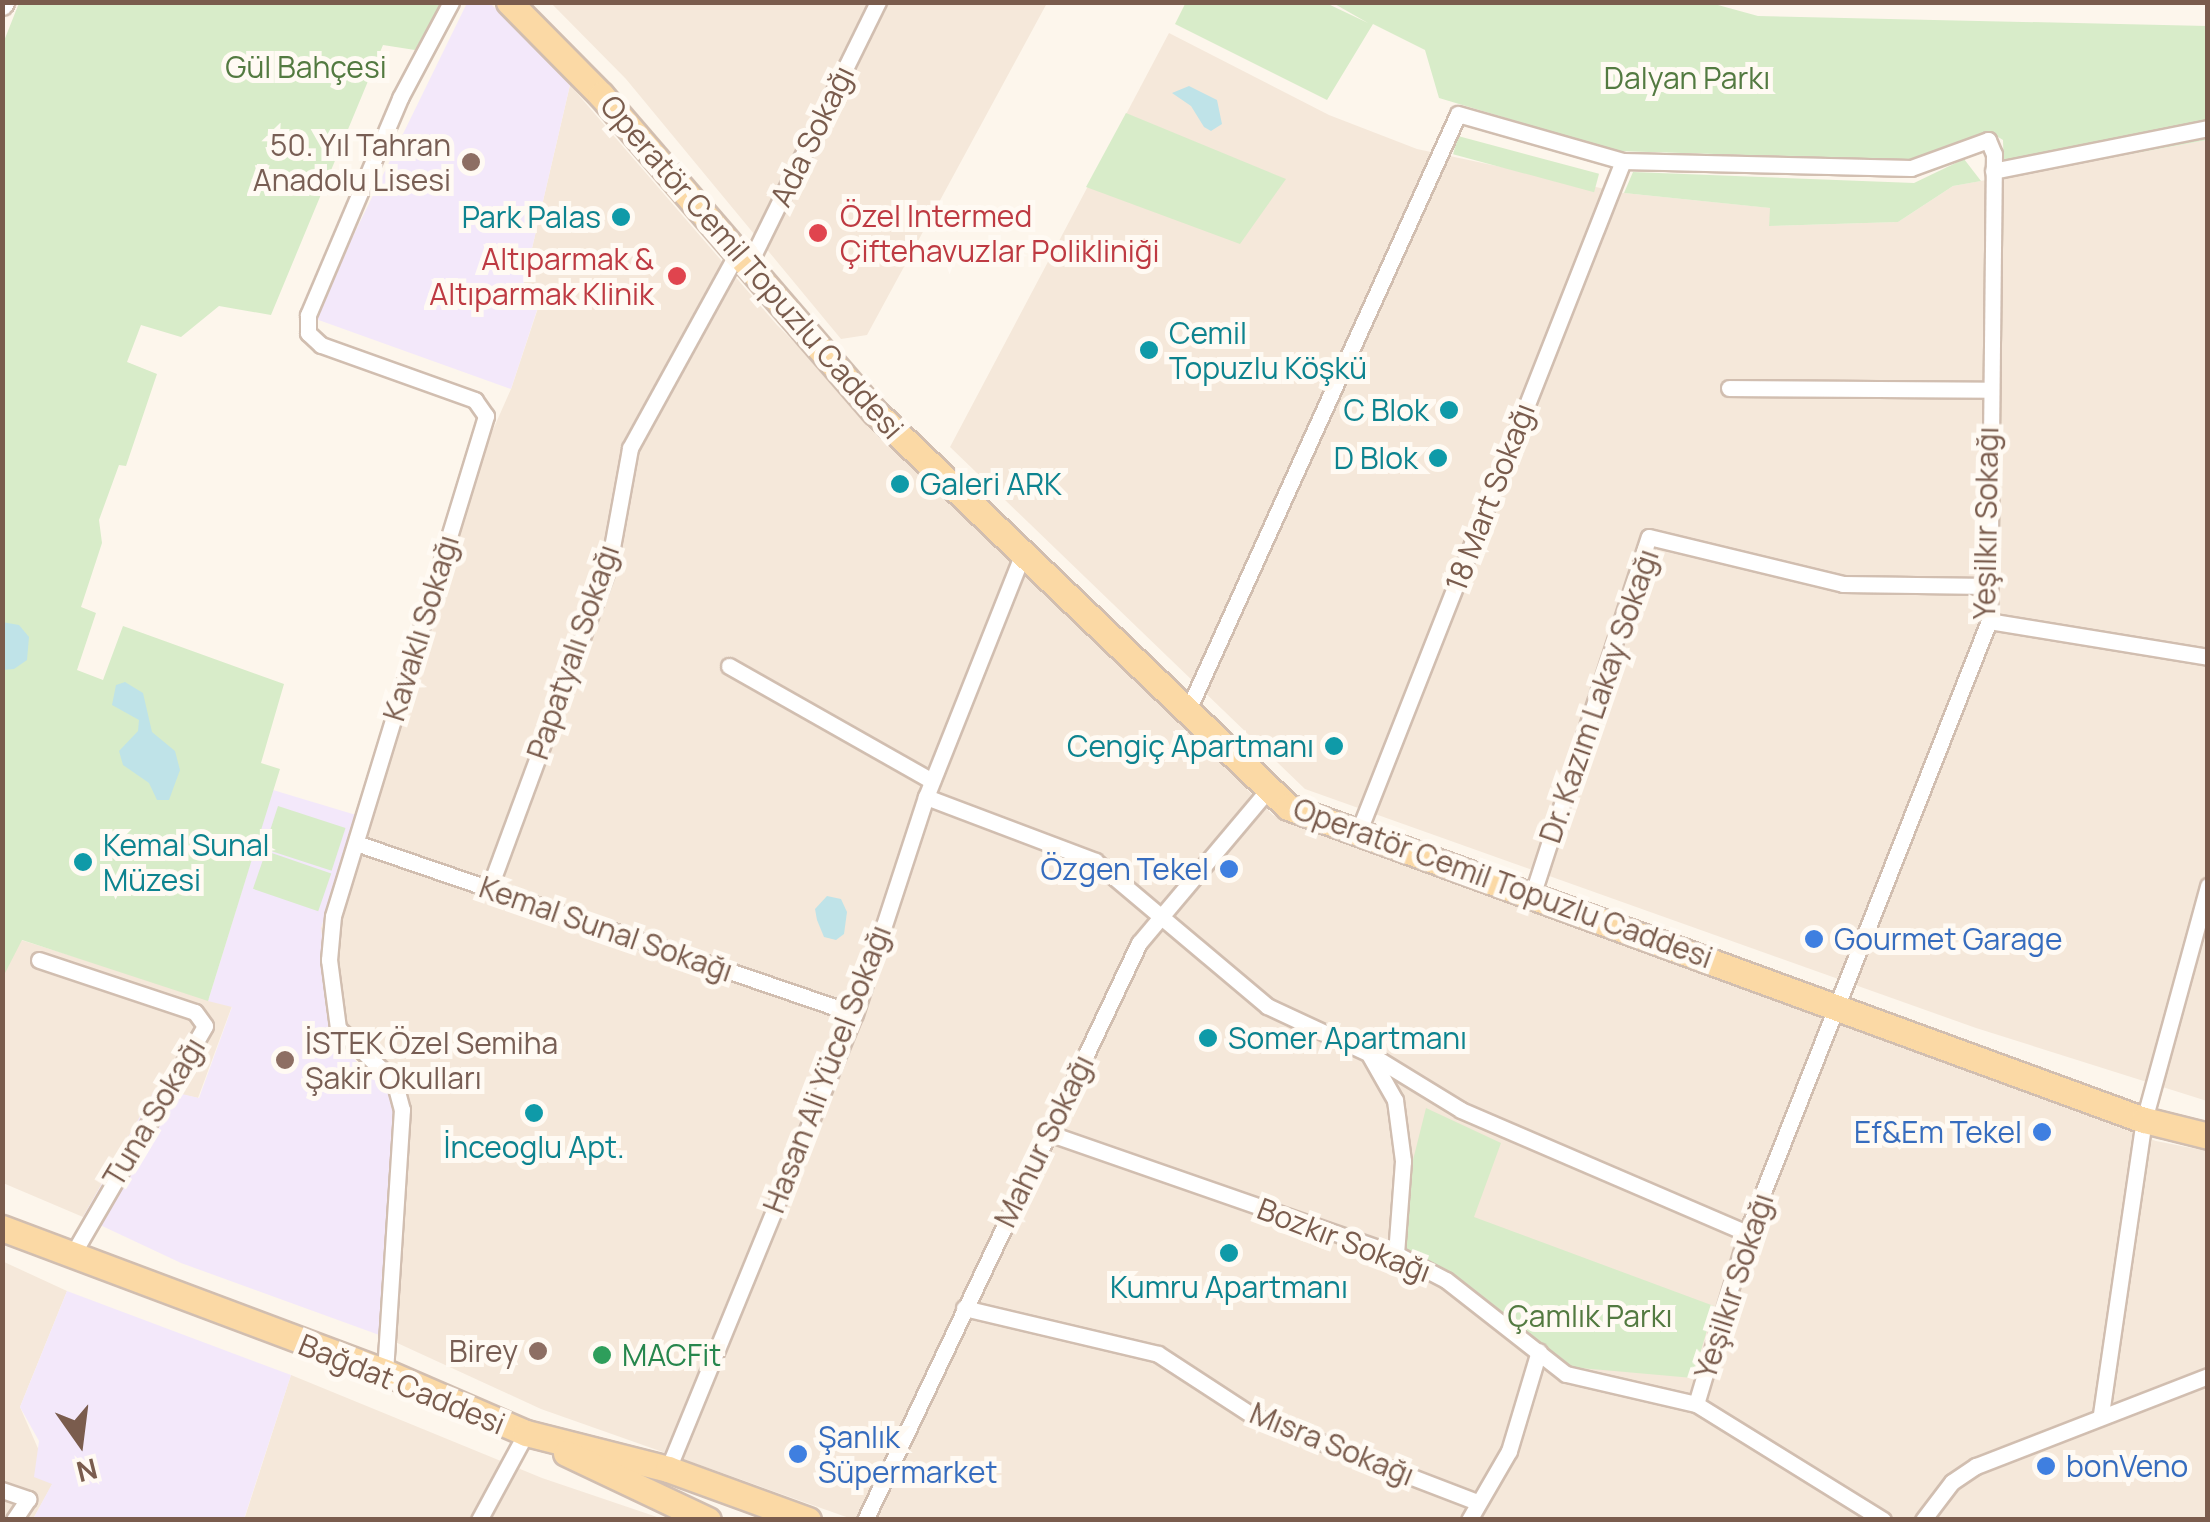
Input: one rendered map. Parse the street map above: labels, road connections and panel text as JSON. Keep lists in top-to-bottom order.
{
  "streets": {
    "main road": ["Operatör Cemil Topuzlu Caddesi", "Bağdat Caddesi"],
    "street": [
      "Ada Sokağı",
      "18 Mart Sokağı",
      "Yeşilkır Sokağı",
      "Kavaklı Sokağı",
      "Papatyalı Sokağı",
      "Dr. Kazım Lakay Sokağı",
      "Kemal Sunal Sokağı",
      "Hasan Ali Yücel Sokağı",
      "Tuna Sokağı",
      "Mahur Sokağı",
      "Bozkır Sokağı",
      "Mısra Sokağı"
    ]
  },
  "crossings": [
    ["Ada Sokağı", "Operatör Cemil Topuzlu Caddesi"],
    ["Ada Sokağı", "Papatyalı Sokağı"],
    ["Operatör Cemil Topuzlu Caddesi", "18 Mart Sokağı"],
    ["Operatör Cemil Topuzlu Caddesi", "Yeşilkır Sokağı"],
    ["Operatör Cemil Topuzlu Caddesi", "Papatyalı Sokağı"],
    ["Operatör Cemil Topuzlu Caddesi", "Dr. Kazım Lakay Sokağı"],
    ["Operatör Cemil Topuzlu Caddesi", "Hasan Ali Yücel Sokağı"],
    ["Operatör Cemil Topuzlu Caddesi", "Mahur Sokağı"],
    ["Yeşilkır Sokağı", "Dr. Kazım Lakay Sokağı"],
    ["Yeşilkır Sokağı", "Bozkır Sokağı"],
    ["Kavaklı Sokağı", "Kemal Sunal Sokağı"],
    ["Kavaklı Sokağı", "Bağdat Caddesi"],
    ["Papatyalı Sokağı", "Kemal Sunal Sokağı"],
    ["Kemal Sunal Sokağı", "Hasan Ali Yücel Sokağı"],
    ["Hasan Ali Yücel Sokağı", "Bağdat Caddesi"],
    ["Tuna Sokağı", "Bağdat Caddesi"],
    ["Mahur Sokağı", "Bozkır Sokağı"],
    ["Mahur Sokağı", "Mısra Sokağı"]
  ],
  "parks": ["Gül Bahçesi", "Dalyan Parkı", "Çamlık Parkı"],
  "places": [
    "50. Yıl Tahran Anadolu Lisesi",
    "Park Palas",
    "Özel Intermed Çiftehavuzlar Polikliniği",
    "Altıparmak & Altıparmak Klinik",
    "Cemil Topuzlu Köşkü",
    "C Blok",
    "D Blok",
    "Galeri ARK",
    "Cengiç Apartmanı",
    "Kemal Sunal Müzesi",
    "Özgen Tekel",
    "Gourmet Garage",
    "Somer Apartmanı",
    "İSTEK Özel Semiha Şakir Okulları",
    "İnceoglu Apt.",
    "Ef&Em Tekel",
    "Kumru Apartmanı",
    "Birey",
    "MACFit",
    "Şanlık Süpermarket",
    "bonVeno"
  ],
  "north": "bottom"
}
